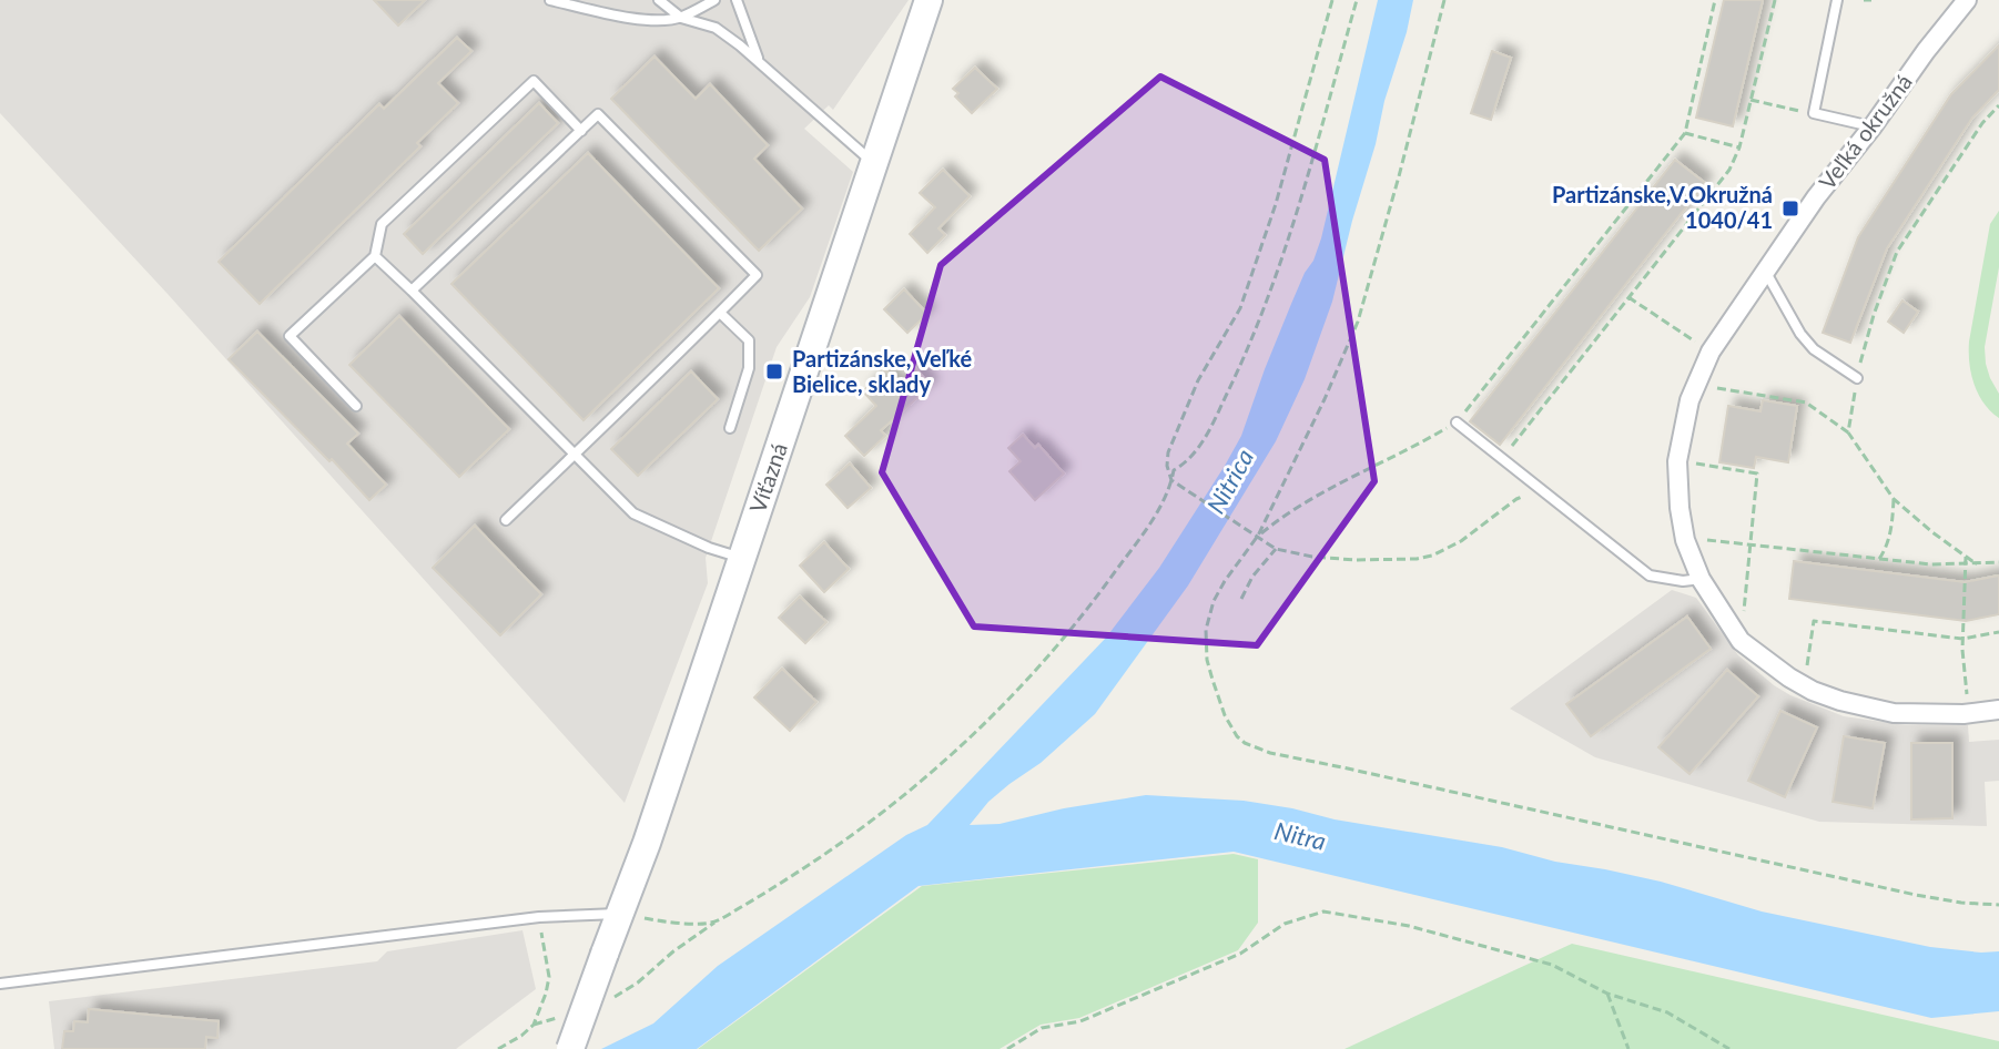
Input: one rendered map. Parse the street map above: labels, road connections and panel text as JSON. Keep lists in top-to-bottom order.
{
  "streets": {
    "main road": ["Víťazná"],
    "street": ["Veľká okružná"]
  },
  "water": ["Nitrica", "Nitra"],
  "places": {
    "transit": ["Partizánske,V.Okružná 1040/41", "Partizánske, Veľké Bielice, sklady"]
  }
}
